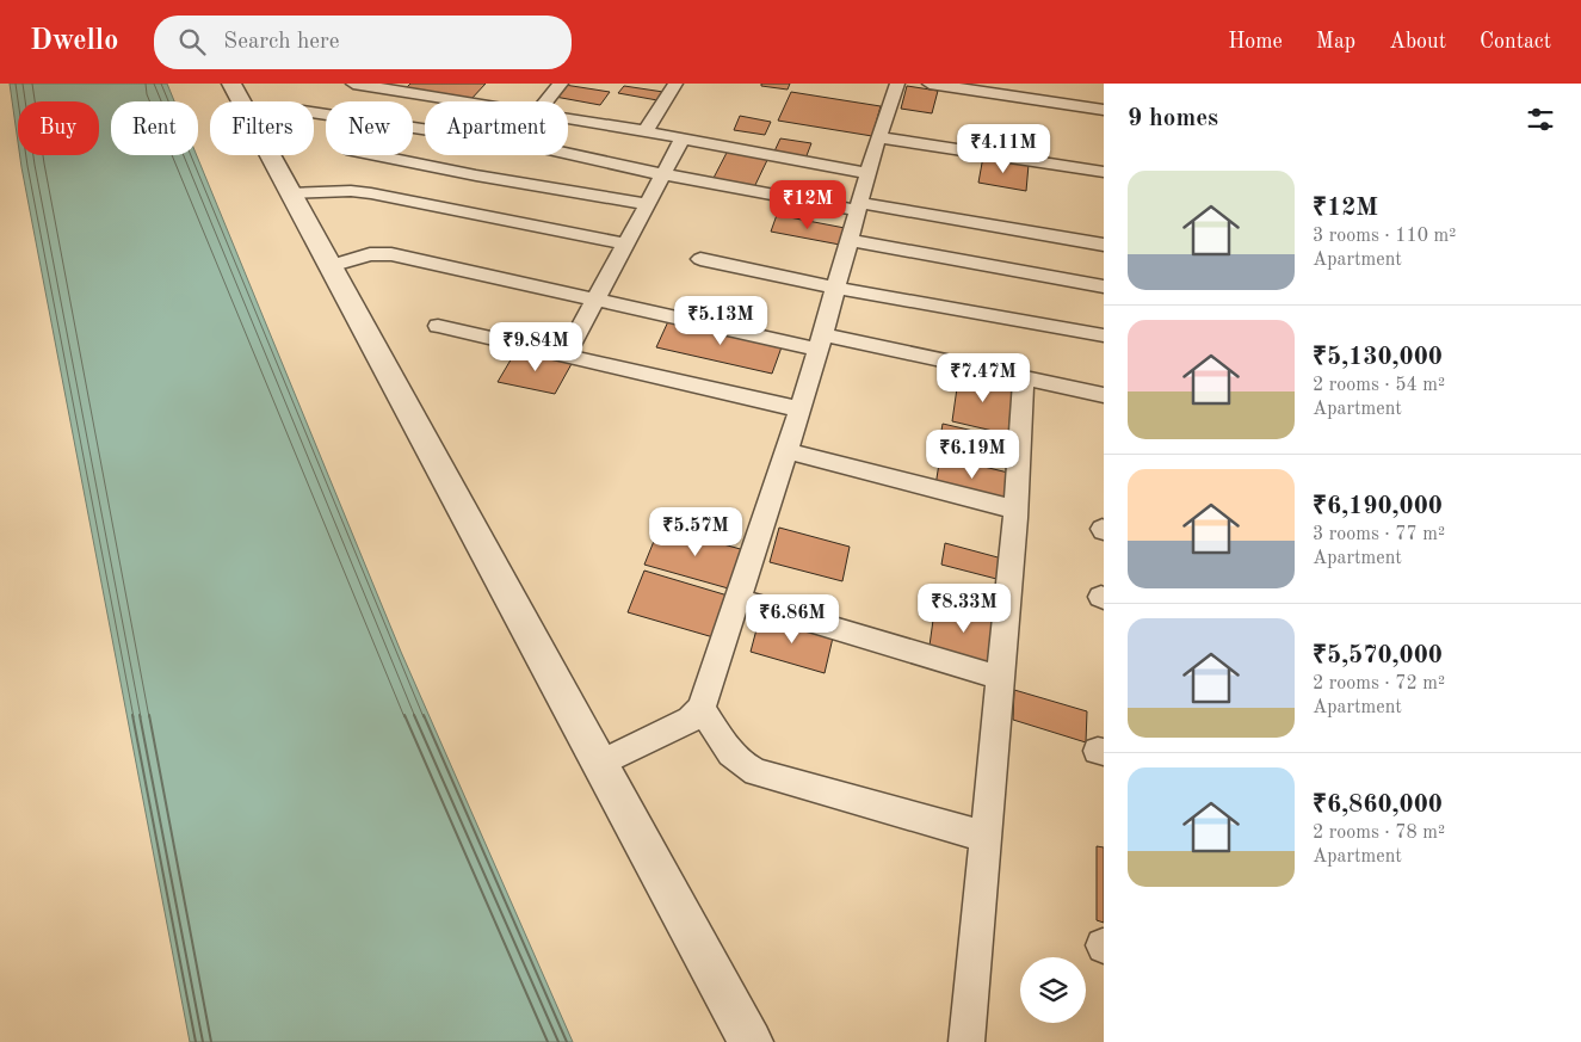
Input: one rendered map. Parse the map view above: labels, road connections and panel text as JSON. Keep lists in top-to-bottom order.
{
  "page": {
    "header": "Dwello",
    "search": "Search here",
    "nav": [
      "Home",
      "Map",
      "About",
      "Contact"
    ],
    "heading": "9 homes",
    "chip": [
      "Buy",
      "Rent",
      "Filters",
      "New",
      "Apartment"
    ],
    "price": [
      "₹4.11M",
      "₹12M",
      "₹5.13M",
      "₹9.84M",
      "₹7.47M",
      "₹6.19M",
      "₹5.57M",
      "₹8.33M",
      "₹6.86M"
    ],
    "list": [
      {
        "name": "₹12M",
        "note": "3 rooms · 110 m² · Apartment"
      },
      {
        "name": "₹5,130,000",
        "note": "2 rooms · 54 m² · Apartment"
      },
      {
        "name": "₹6,190,000",
        "note": "3 rooms · 77 m² · Apartment"
      },
      {
        "name": "₹5,570,000",
        "note": "2 rooms · 72 m² · Apartment"
      },
      {
        "name": "₹6,860,000",
        "note": "2 rooms · 78 m² · Apartment"
      }
    ]
  }
}
